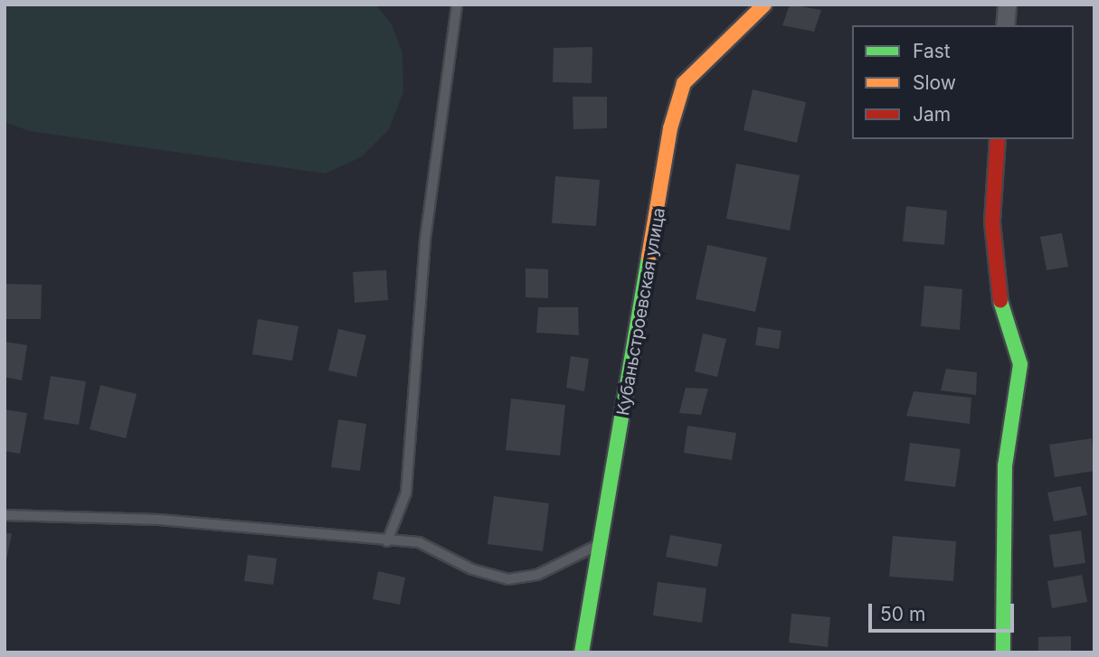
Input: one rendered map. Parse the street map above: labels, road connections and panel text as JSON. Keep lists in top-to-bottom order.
{
  "streets": {
    "street": ["Кубаньстроевская улица"]
  },
  "legend": ["Fast", "Slow", "Jam"],
  "scale_bar": "50 m"
}
